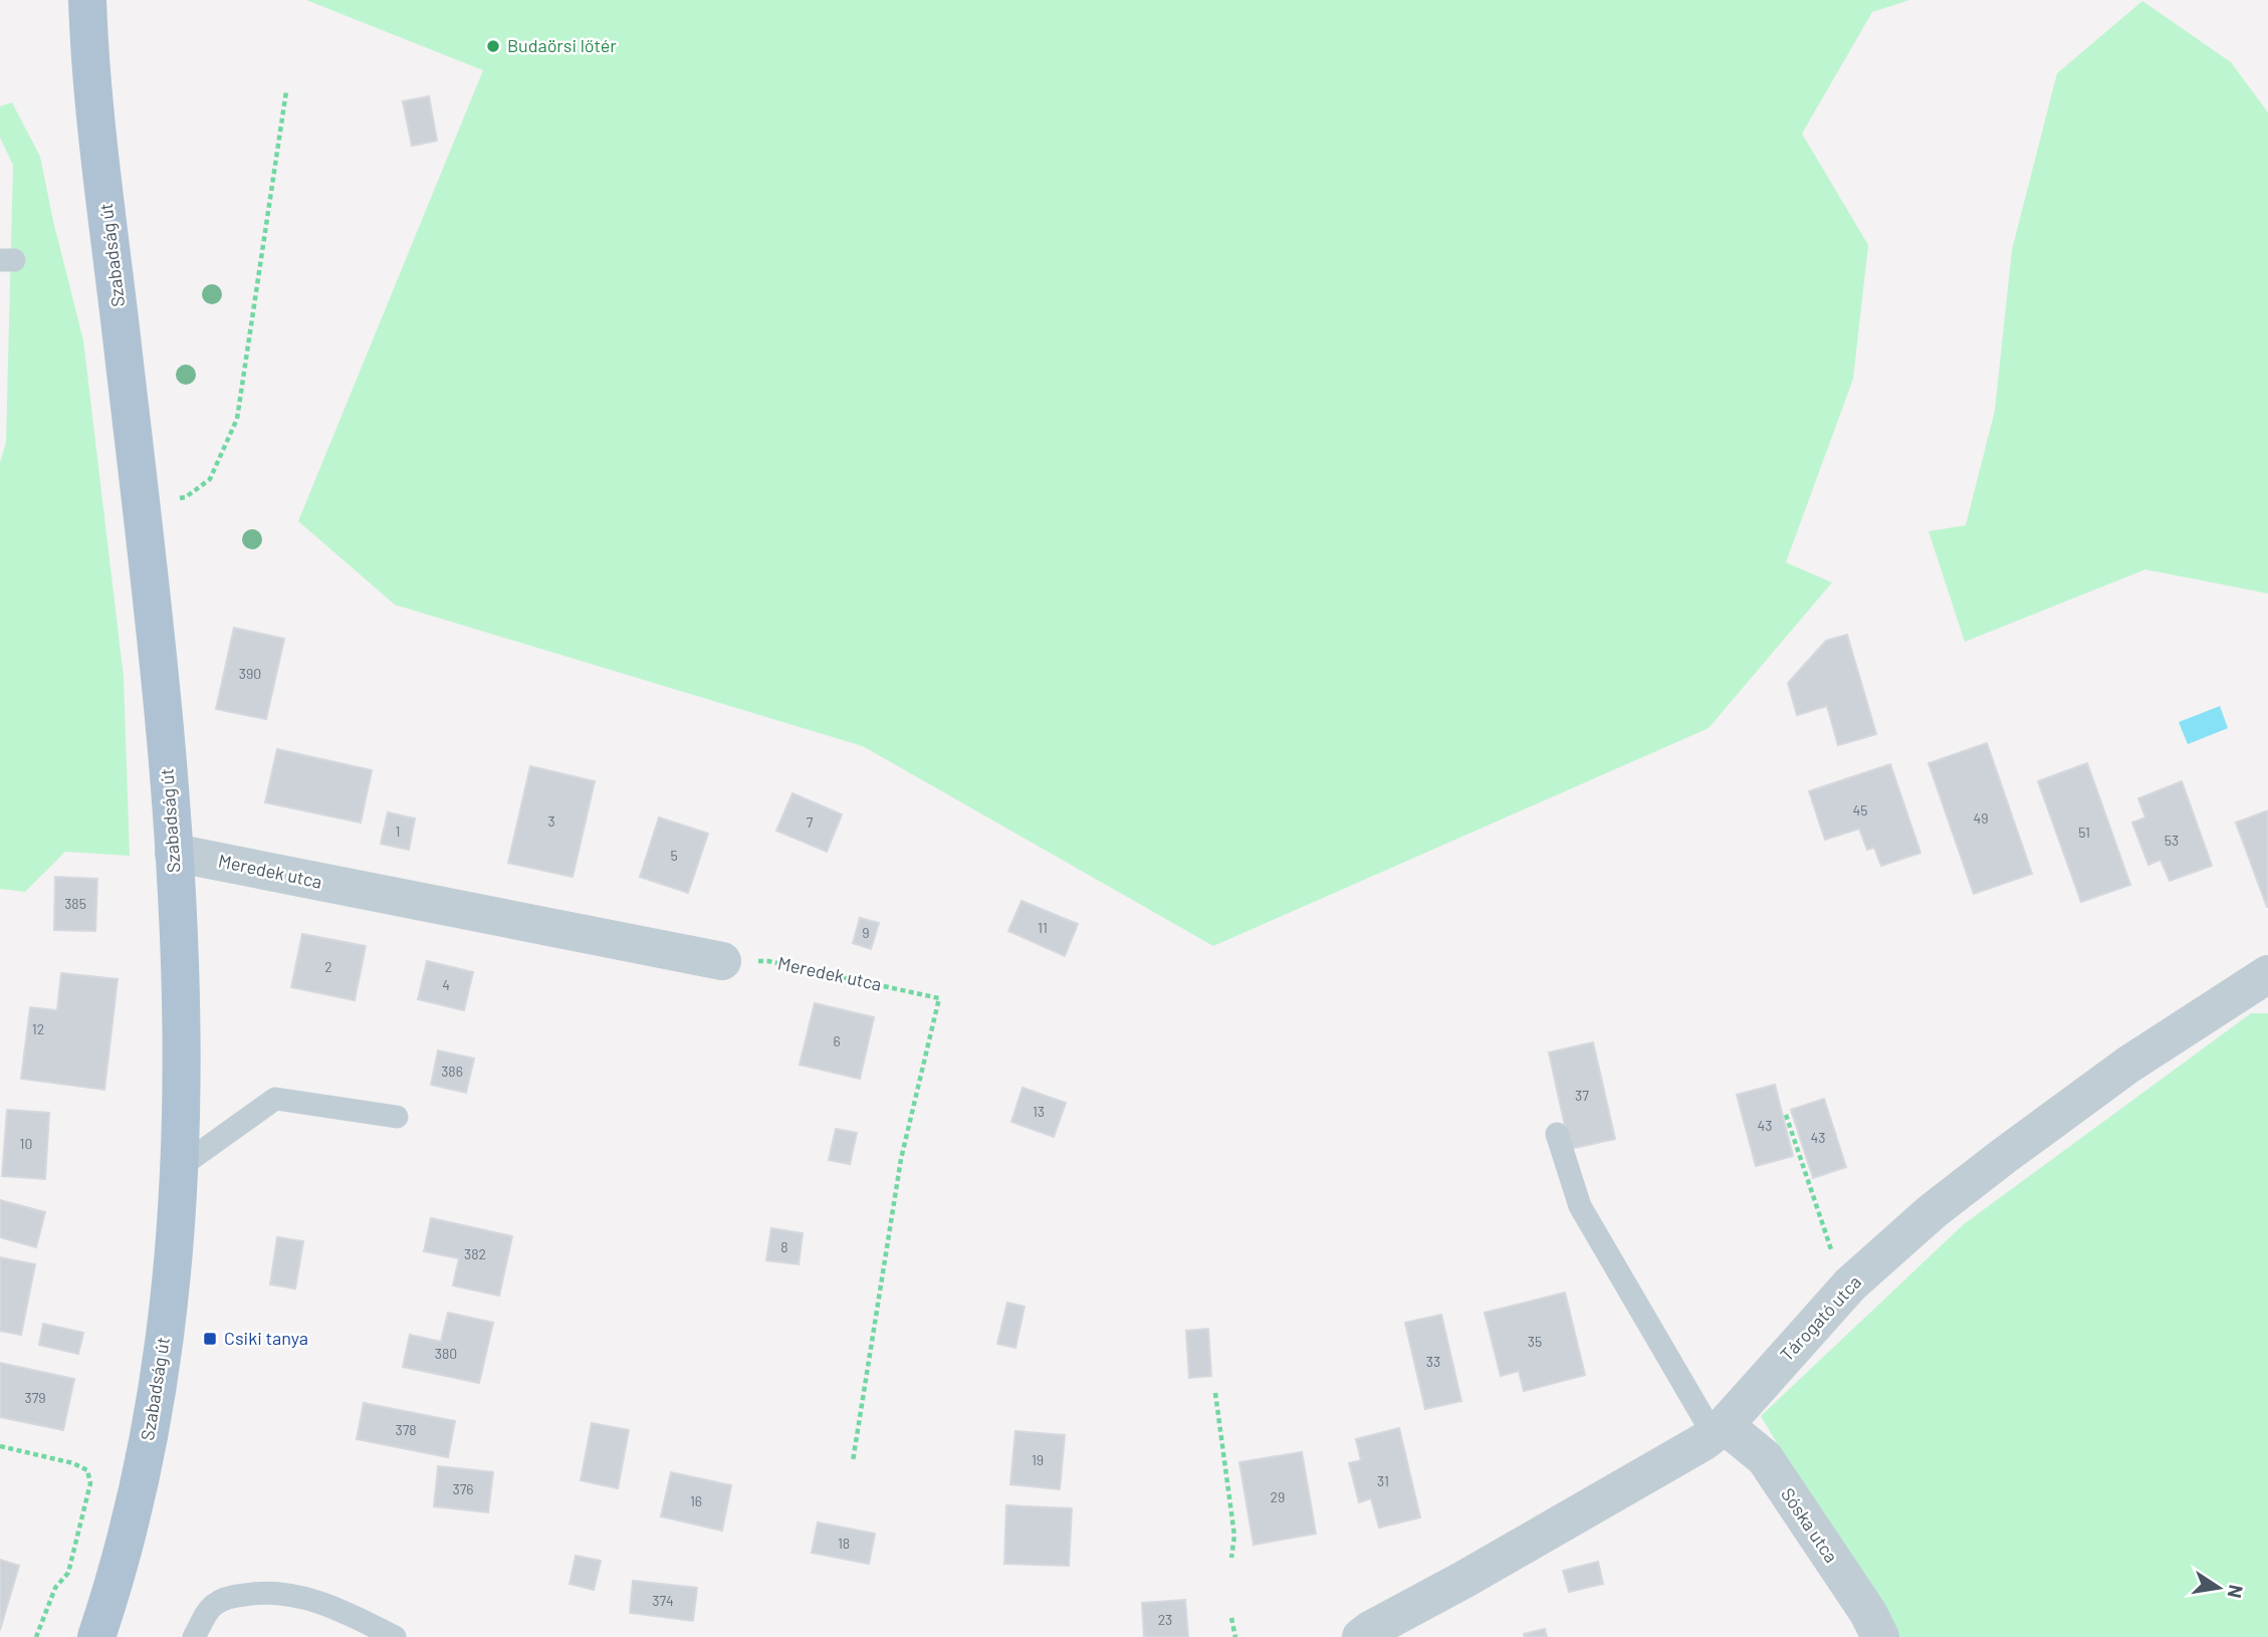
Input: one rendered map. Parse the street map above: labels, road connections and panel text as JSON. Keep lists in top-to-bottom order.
{
  "streets": {
    "main road": ["Szabadság út"],
    "street": ["Meredek utca", "Tárogató utca", "Sóska utca"]
  },
  "crossings": [
    ["Szabadság út", "Meredek utca"],
    ["Tárogató utca", "Sóska utca"]
  ],
  "places": {
    "other": ["Budaörsi lőtér"],
    "transit": ["Csiki tanya"]
  },
  "house_numbers": [
    "390",
    "45",
    "49",
    "3",
    "7",
    "1",
    "51",
    "53",
    "5",
    "385",
    "11",
    "9",
    "2",
    "4",
    "12",
    "6",
    "386",
    "37",
    "13",
    "43",
    "43",
    "10",
    "8",
    "382",
    "35",
    "380",
    "33",
    "379",
    "378",
    "19",
    "31",
    "376",
    "29",
    "16",
    "18",
    "374",
    "23"
  ],
  "north": "right"
}
